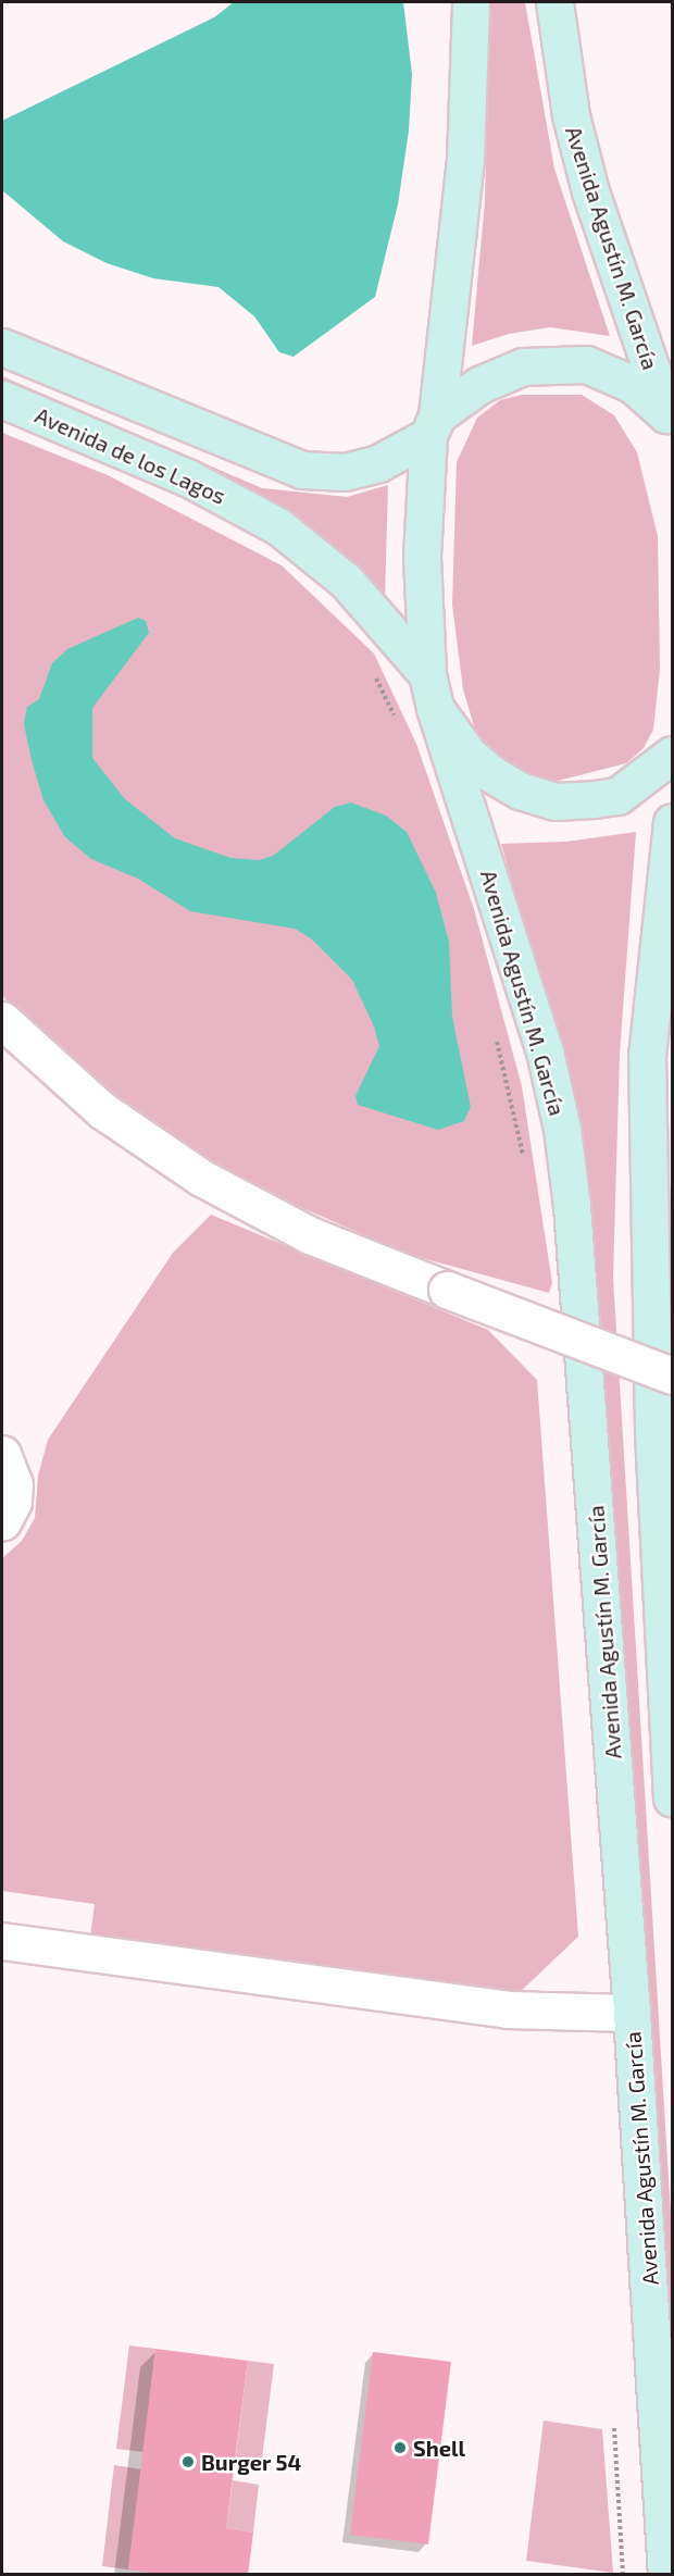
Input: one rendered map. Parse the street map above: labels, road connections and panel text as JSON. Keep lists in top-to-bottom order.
{
  "streets": {
    "main road": ["Avenida Agustín M. García", "Avenida de los Lagos"]
  },
  "crossings": [
    ["Avenida Agustín M. García", "Avenida de los Lagos"]
  ],
  "places": ["Shell", "Burger 54"]
}
